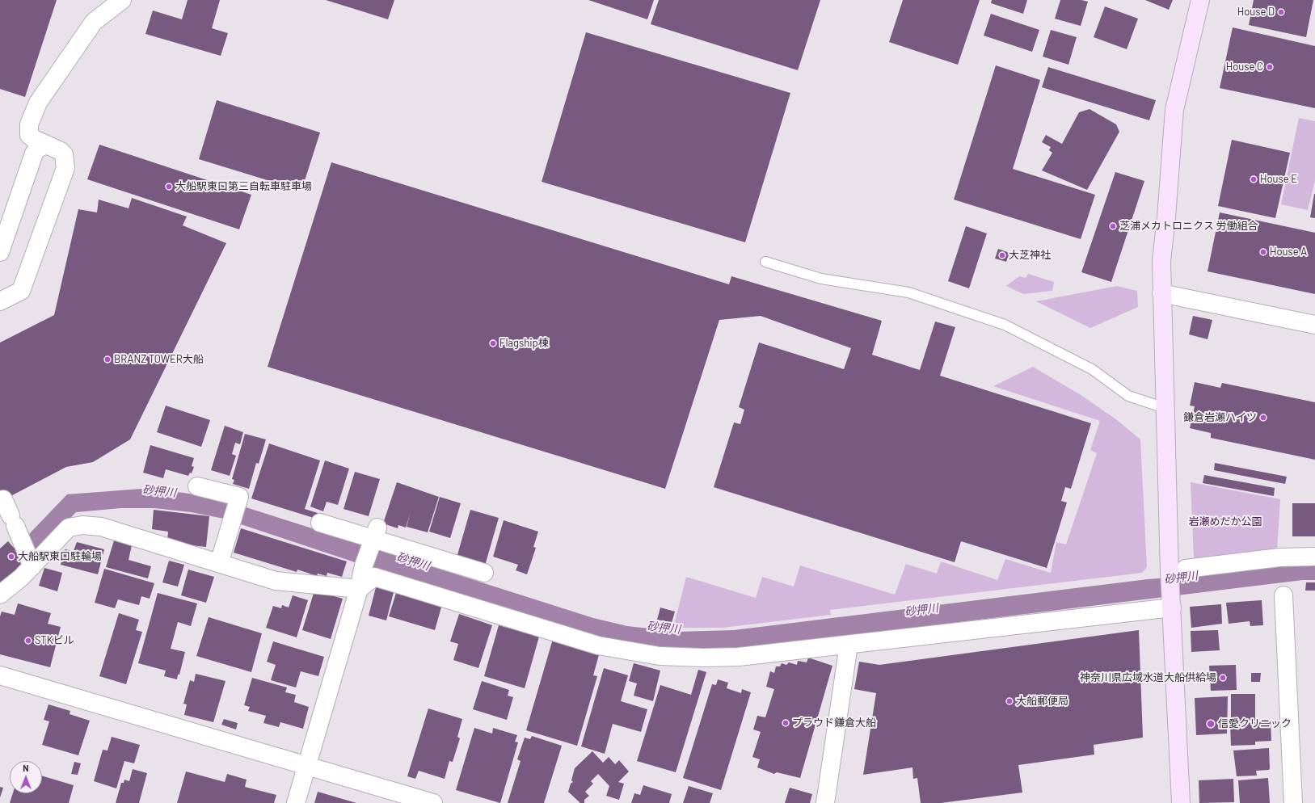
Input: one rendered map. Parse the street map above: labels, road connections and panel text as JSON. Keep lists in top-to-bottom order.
{
  "water": ["砂押川"],
  "parks": ["岩瀬めだか公園"],
  "places": [
    "House D",
    "House C",
    "House E",
    "大船駅東口第三自転車駐車場",
    "芝浦メカトロニクス 労働組合",
    "House A",
    "大芝神社",
    "Flagship棟",
    "BRANZ TOWER大船",
    "鎌倉岩瀬ハイツ",
    "大船駅東口駐輪場",
    "STKビル",
    "神奈川県広域水道大船供給場",
    "大船郵便局",
    "プラウド鎌倉大船",
    "信愛クリニック"
  ],
  "north": "top"
}
